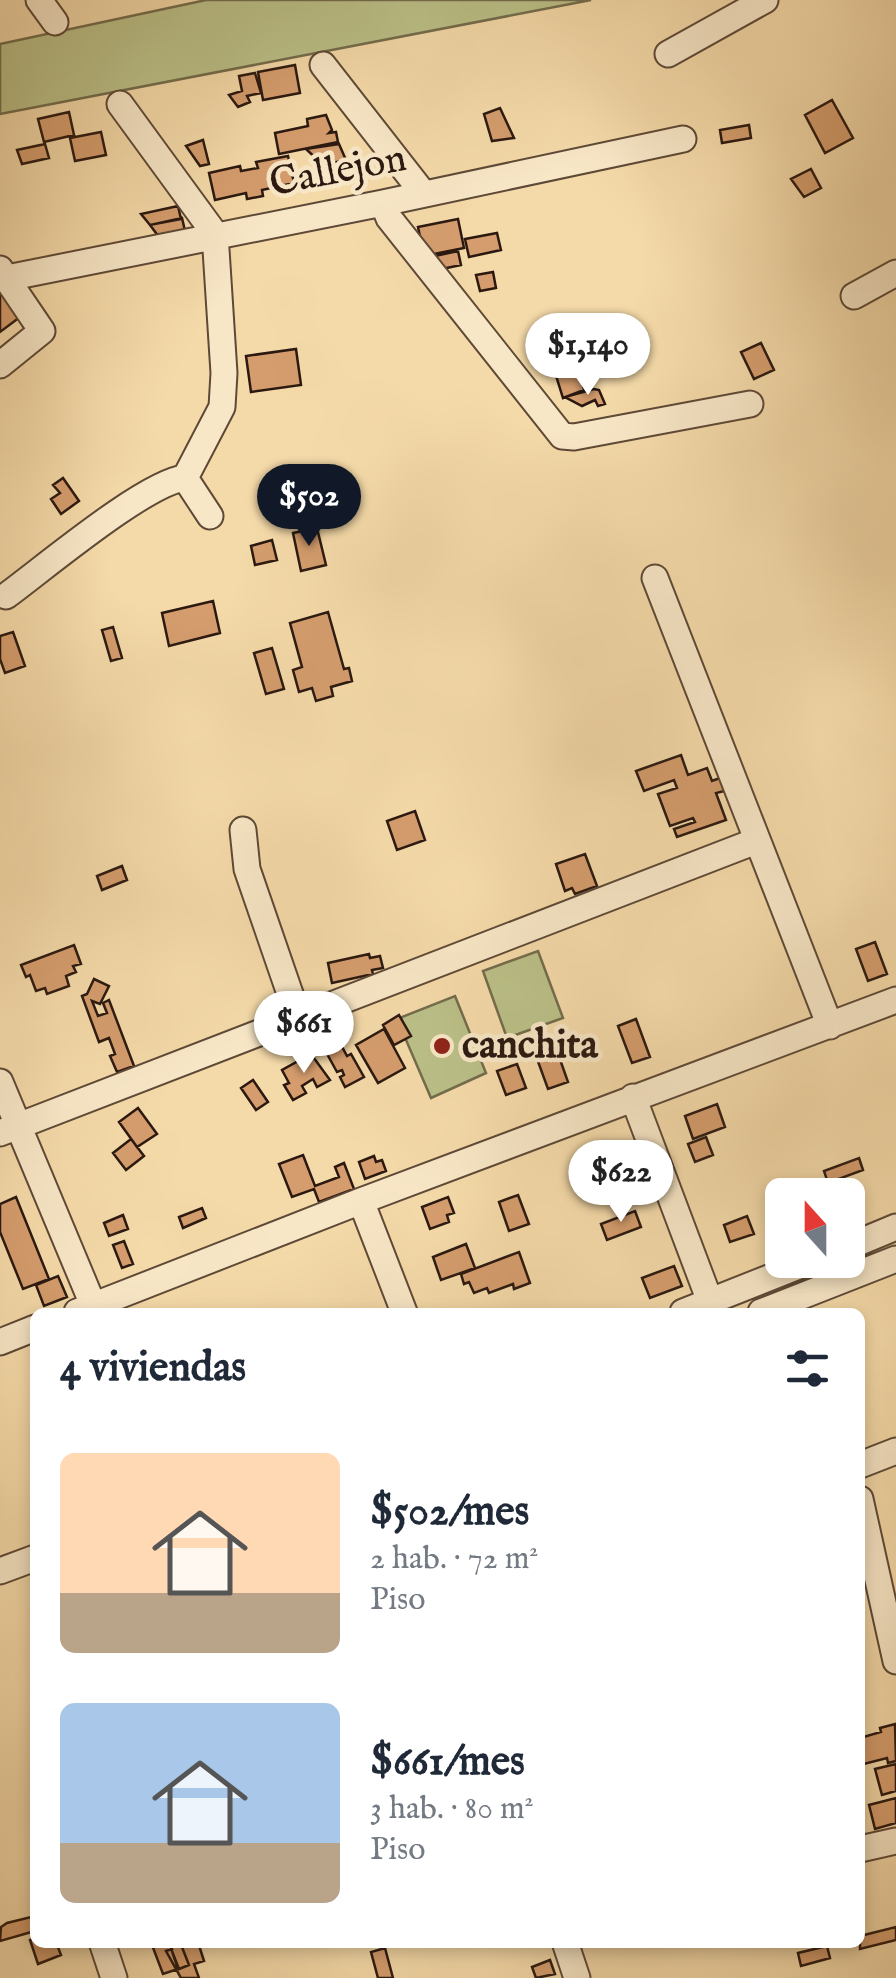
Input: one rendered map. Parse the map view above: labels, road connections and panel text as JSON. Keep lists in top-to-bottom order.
{
  "streets": {
    "street": ["Callejon"]
  },
  "places": ["canchita"],
  "north": "top",
  "page": {
    "price": [
      "$1,140",
      "$502",
      "$661",
      "$622"
    ],
    "heading": "4 viviendas",
    "list": [
      {
        "name": "$502/mes",
        "note": "2 hab. · 72 m² · Piso"
      },
      {
        "name": "$661/mes",
        "note": "3 hab. · 80 m² · Piso"
      }
    ]
  }
}
